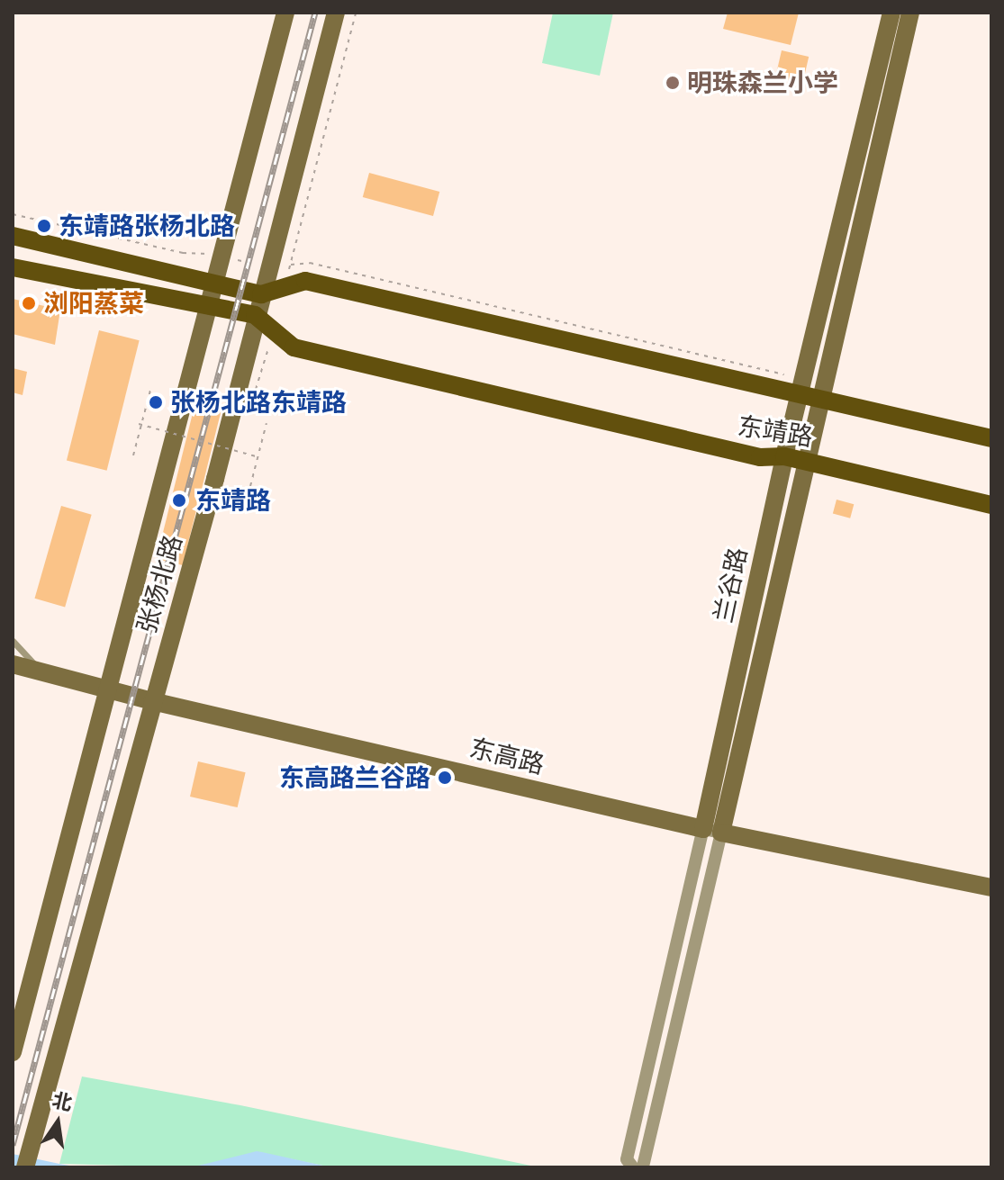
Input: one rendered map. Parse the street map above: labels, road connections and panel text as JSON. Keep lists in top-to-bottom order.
{
  "streets": {
    "main road": ["东靖路"],
    "street": ["张杨北路", "兰谷路", "东高路"]
  },
  "crossings": [
    ["东靖路", "张杨北路"],
    ["东靖路", "兰谷路"],
    ["张杨北路", "东高路"],
    ["兰谷路", "东高路"]
  ],
  "places": [
    "明珠森兰小学",
    "东靖路张杨北路",
    "浏阳蒸菜",
    "张杨北路东靖路",
    "东靖路",
    "东高路兰谷路"
  ],
  "north": "top"
}
